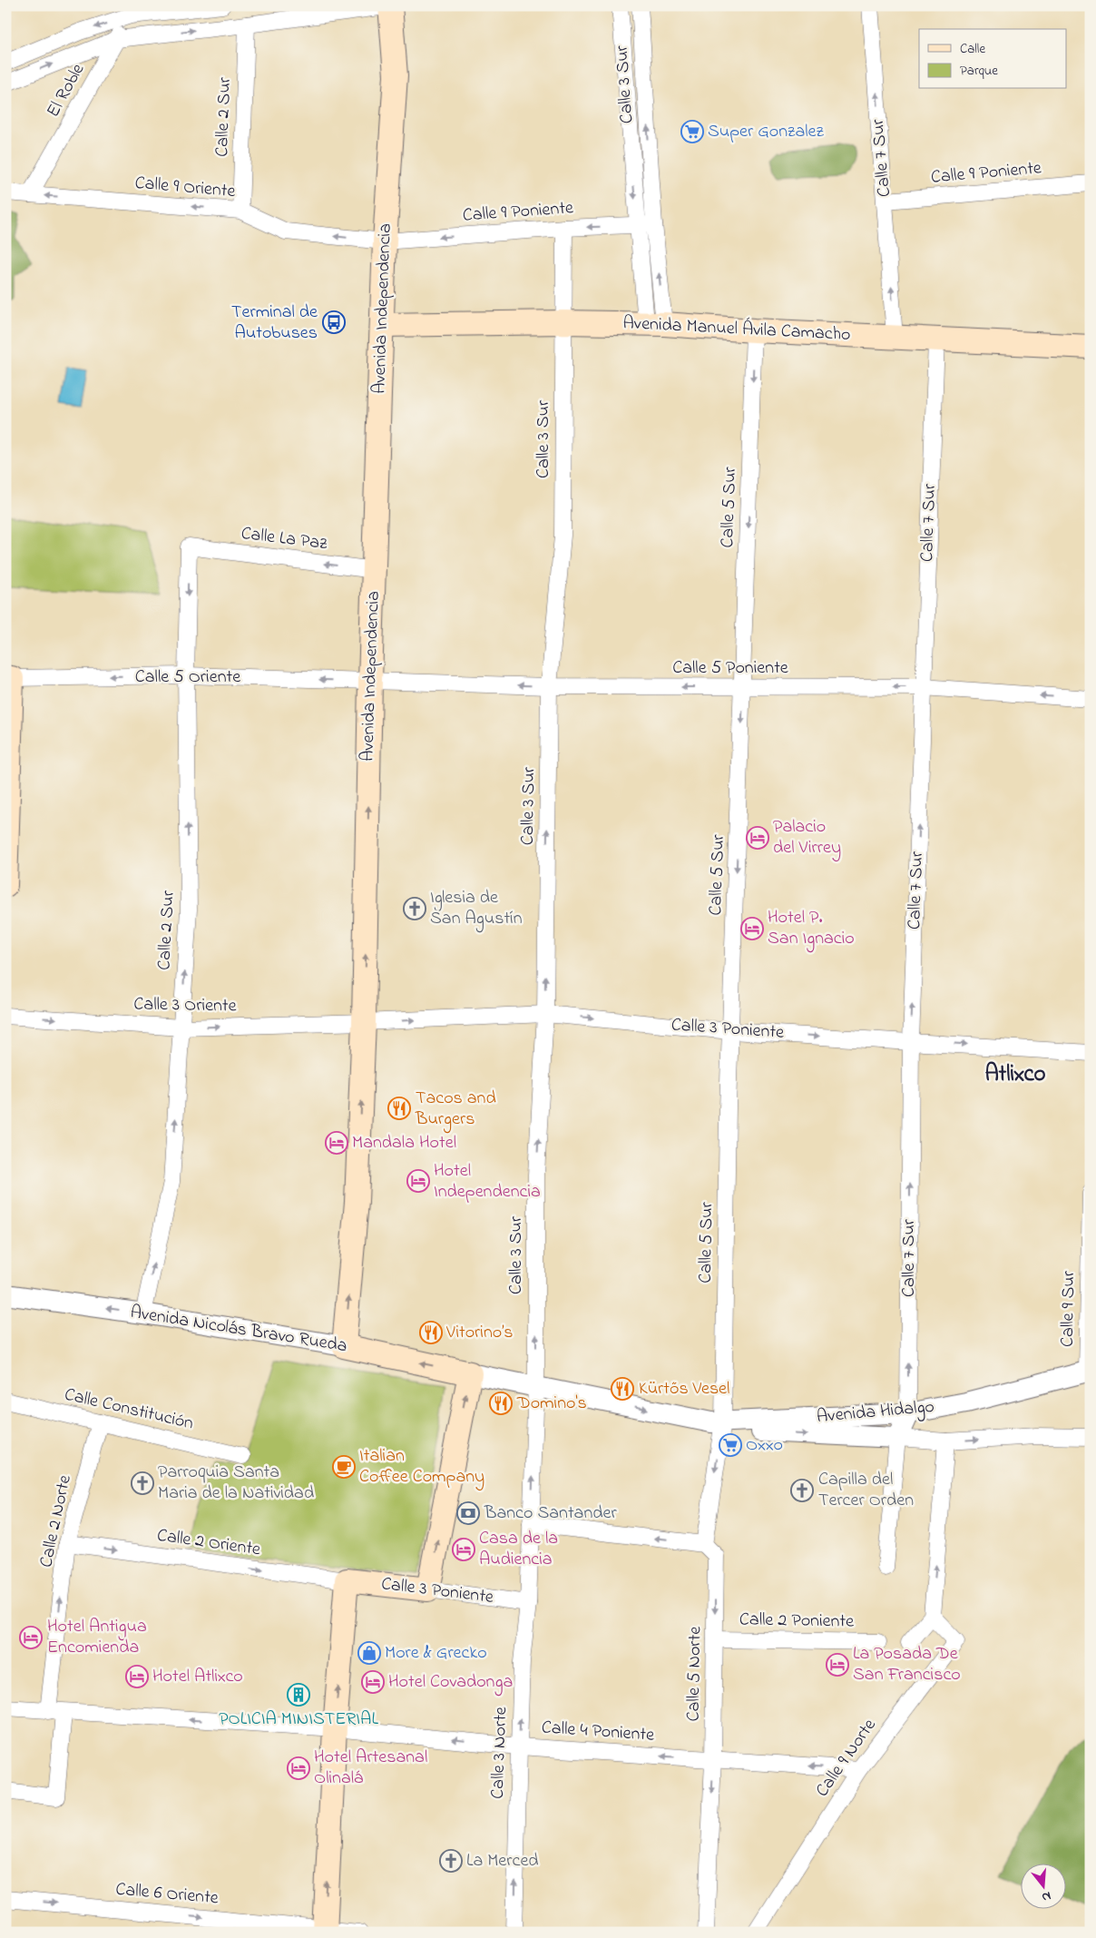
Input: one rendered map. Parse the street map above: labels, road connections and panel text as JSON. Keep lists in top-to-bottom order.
{
  "streets": {
    "main road": [
      "Avenida Independencia",
      "Avenida Manuel Ávila Camacho",
      "Calle 3 Poniente",
      "Avenida Nicolás Bravo Rueda"
    ],
    "street": [
      "Calle 3 Sur",
      "El Roble",
      "Calle 2 Sur",
      "Calle 7 Sur",
      "Calle 9 Poniente",
      "Calle 9 Oriente",
      "Calle 5 Sur",
      "Calle La Paz",
      "Calle 5 Poniente",
      "Calle 5 Oriente",
      "Calle 3 Oriente",
      "Calle 9 Sur",
      "Calle Constitución",
      "Avenida Hidalgo",
      "Calle 2 Norte",
      "Calle 2 Oriente",
      "Calle 2 Poniente",
      "Calle 5 Norte",
      "Calle 4 Poniente",
      "Calle 3 Norte",
      "Calle 9 Norte",
      "Calle 6 Oriente"
    ]
  },
  "crossings": [
    ["Calle 3 Sur", "Calle 9 Poniente"],
    ["Calle 3 Sur", "Avenida Manuel Ávila Camacho"],
    ["Calle 3 Sur", "Calle 5 Poniente"],
    ["Calle 3 Sur", "Calle 3 Poniente"],
    ["Calle 3 Sur", "Avenida Hidalgo"],
    ["Calle 3 Sur", "Calle 3 Norte"],
    ["El Roble", "Calle 9 Oriente"],
    ["Calle 2 Sur", "Calle 9 Oriente"],
    ["Calle 2 Sur", "Calle La Paz"],
    ["Calle 2 Sur", "Calle 5 Oriente"],
    ["Calle 2 Sur", "Calle 3 Oriente"],
    ["Calle 2 Sur", "Avenida Nicolás Bravo Rueda"],
    ["Calle 7 Sur", "Calle 9 Poniente"],
    ["Calle 7 Sur", "Avenida Manuel Ávila Camacho"],
    ["Calle 7 Sur", "Calle 5 Poniente"],
    ["Calle 7 Sur", "Calle 3 Poniente"],
    ["Calle 7 Sur", "Avenida Hidalgo"],
    ["Calle 9 Poniente", "Calle 9 Oriente"],
    ["Calle 9 Poniente", "Avenida Independencia"],
    ["Calle 9 Oriente", "Avenida Independencia"],
    ["Avenida Independencia", "Avenida Manuel Ávila Camacho"],
    ["Avenida Independencia", "Calle La Paz"],
    ["Avenida Independencia", "Calle 5 Poniente"],
    ["Avenida Independencia", "Calle 5 Oriente"],
    ["Avenida Independencia", "Calle 3 Oriente"],
    ["Avenida Independencia", "Calle 3 Poniente"],
    ["Avenida Independencia", "Avenida Nicolás Bravo Rueda"],
    ["Avenida Manuel Ávila Camacho", "Calle 5 Sur"],
    ["Calle 5 Sur", "Calle 5 Poniente"],
    ["Calle 5 Sur", "Calle 3 Poniente"],
    ["Calle 5 Sur", "Avenida Hidalgo"],
    ["Calle 5 Poniente", "Calle 5 Oriente"],
    ["Calle 3 Oriente", "Calle 3 Poniente"],
    ["Calle 3 Poniente", "Calle 2 Oriente"],
    ["Calle 3 Poniente", "Calle 3 Norte"],
    ["Calle 9 Sur", "Avenida Hidalgo"],
    ["Avenida Nicolás Bravo Rueda", "Avenida Hidalgo"],
    ["Calle Constitución", "Calle 2 Norte"],
    ["Avenida Hidalgo", "Calle 3 Norte"],
    ["Calle 2 Norte", "Calle 2 Oriente"],
    ["Calle 2 Norte", "Calle 4 Poniente"],
    ["Calle 2 Poniente", "Calle 5 Norte"],
    ["Calle 5 Norte", "Calle 4 Poniente"],
    ["Calle 4 Poniente", "Calle 3 Norte"],
    ["Calle 4 Poniente", "Calle 9 Norte"]
  ],
  "one_way": [
    "Calle 7 Sur",
    "Calle 9 Poniente",
    "Calle 9 Oriente",
    "Avenida Independencia",
    "Calle 5 Sur",
    "Calle La Paz",
    "Calle 5 Poniente",
    "Calle 5 Oriente",
    "Calle 3 Oriente",
    "Calle 3 Poniente",
    "Avenida Nicolás Bravo Rueda",
    "Calle 2 Norte",
    "Calle 2 Oriente",
    "Calle 5 Norte",
    "Calle 4 Poniente",
    "Calle 3 Norte",
    "Calle 6 Oriente"
  ],
  "districts": ["Atlixco"],
  "places": {
    "supermarket": ["Super Gonzalez", "Oxxo"],
    "bus stop": ["Terminal de Autobuses"],
    "hotel": [
      "Palacio del Virrey",
      "Hotel P. San Ignacio",
      "Mandala Hotel",
      "Hotel Independencia",
      "Casa de la Audiencia",
      "Hotel Antigua Encomienda",
      "La Posada De San Francisco",
      "Hotel Atlixco",
      "Hotel Covadonga",
      "Hotel Artesanal Olinalá"
    ],
    "church": [
      "Iglesia de San Agustín",
      "Parroquia Santa Maria de la Natividad",
      "Capilla del Tercer Orden",
      "La Merced"
    ],
    "restaurant": [
      "Tacos and Burgers",
      "Vitorino’s",
      "Kürtős Vesel",
      "Domino's"
    ],
    "cafe": ["Italian Coffee Company"],
    "bank": ["Banco Santander"],
    "shop": ["More & Grecko"],
    "building": ["POLICIA MINISTERIAL"]
  },
  "legend": ["Calle", "Parque"],
  "north": "bottom"
}
